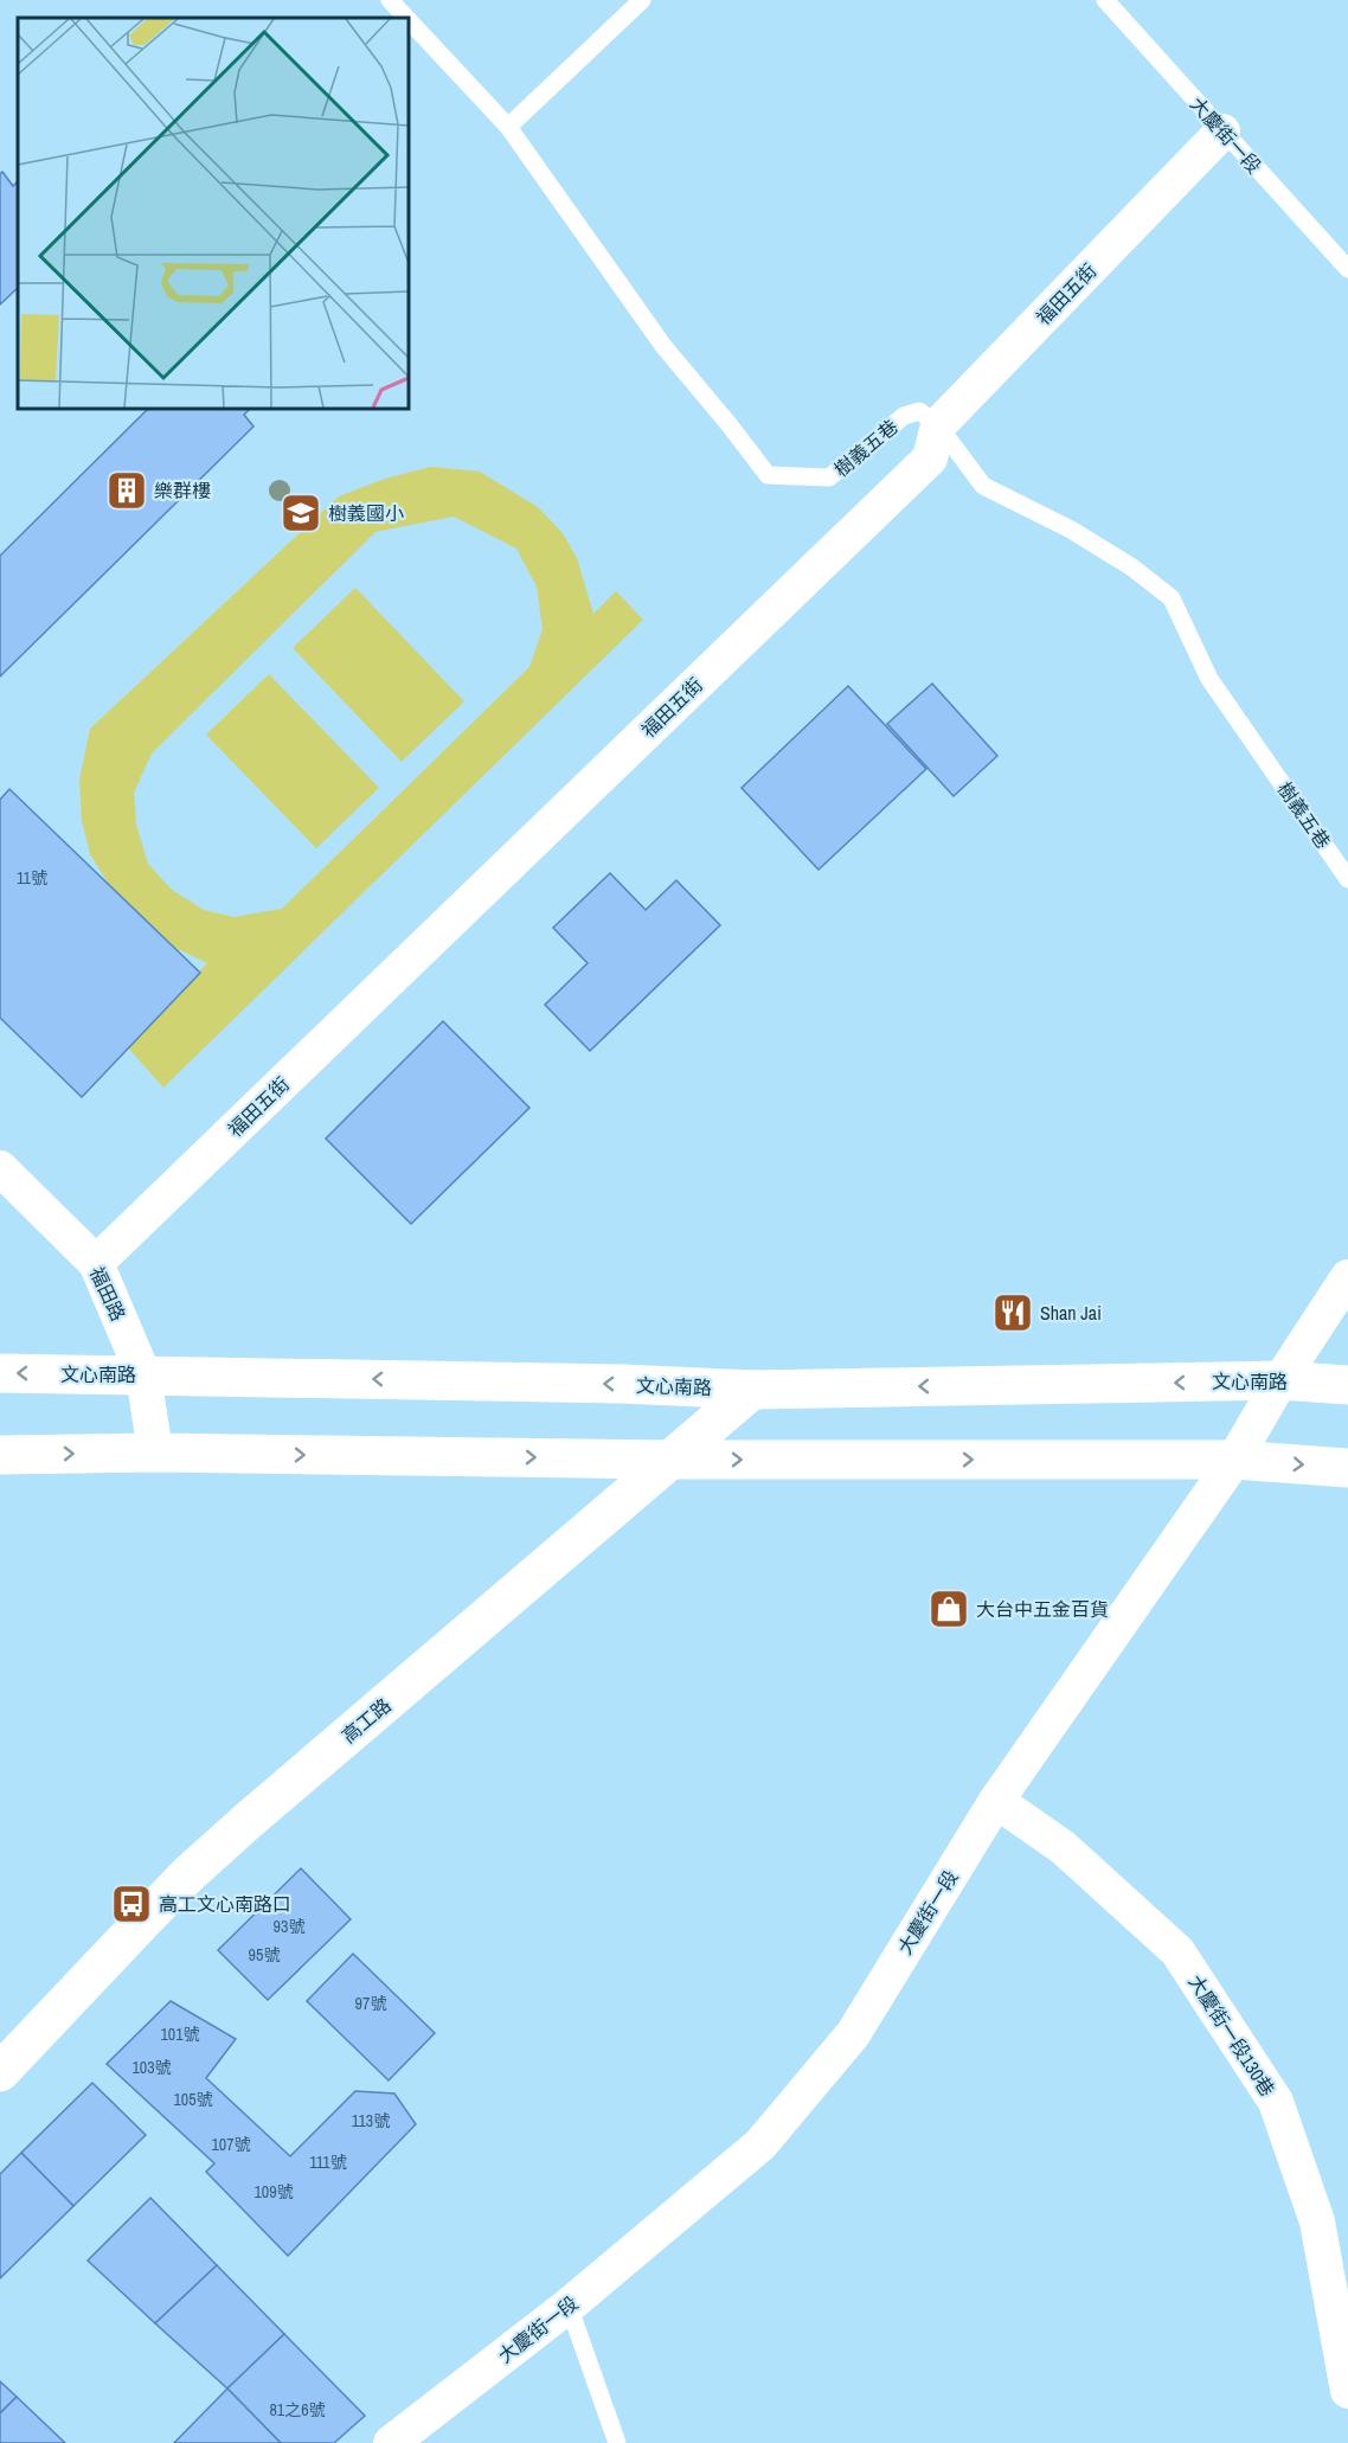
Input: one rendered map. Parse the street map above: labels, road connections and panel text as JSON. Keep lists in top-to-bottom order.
{
  "streets": {
    "main road": ["文心南路", "高工路"],
    "street": [
      "大慶街一段",
      "福田五街",
      "福田路",
      "大慶街一段130巷"
    ],
    "lane": ["樹義五巷"]
  },
  "crossings": [
    ["大慶街一段", "福田五街"],
    ["大慶街一段", "文心南路"],
    ["大慶街一段", "大慶街一段130巷"],
    ["福田五街", "樹義五巷"],
    ["福田五街", "福田路"],
    ["福田路", "文心南路"],
    ["文心南路", "高工路"]
  ],
  "places": {
    "building": ["樂群樓"],
    "school or university": ["樹義國小"],
    "restaurant": ["Shan Jai"],
    "shop": ["大台中五金百貨"],
    "bus stop": ["高工文心南路口"]
  },
  "house_numbers": [
    "11號",
    "93號",
    "95號",
    "97號",
    "101號",
    "103號",
    "105號",
    "113號",
    "107號",
    "111號",
    "109號",
    "81之6號"
  ]
}
